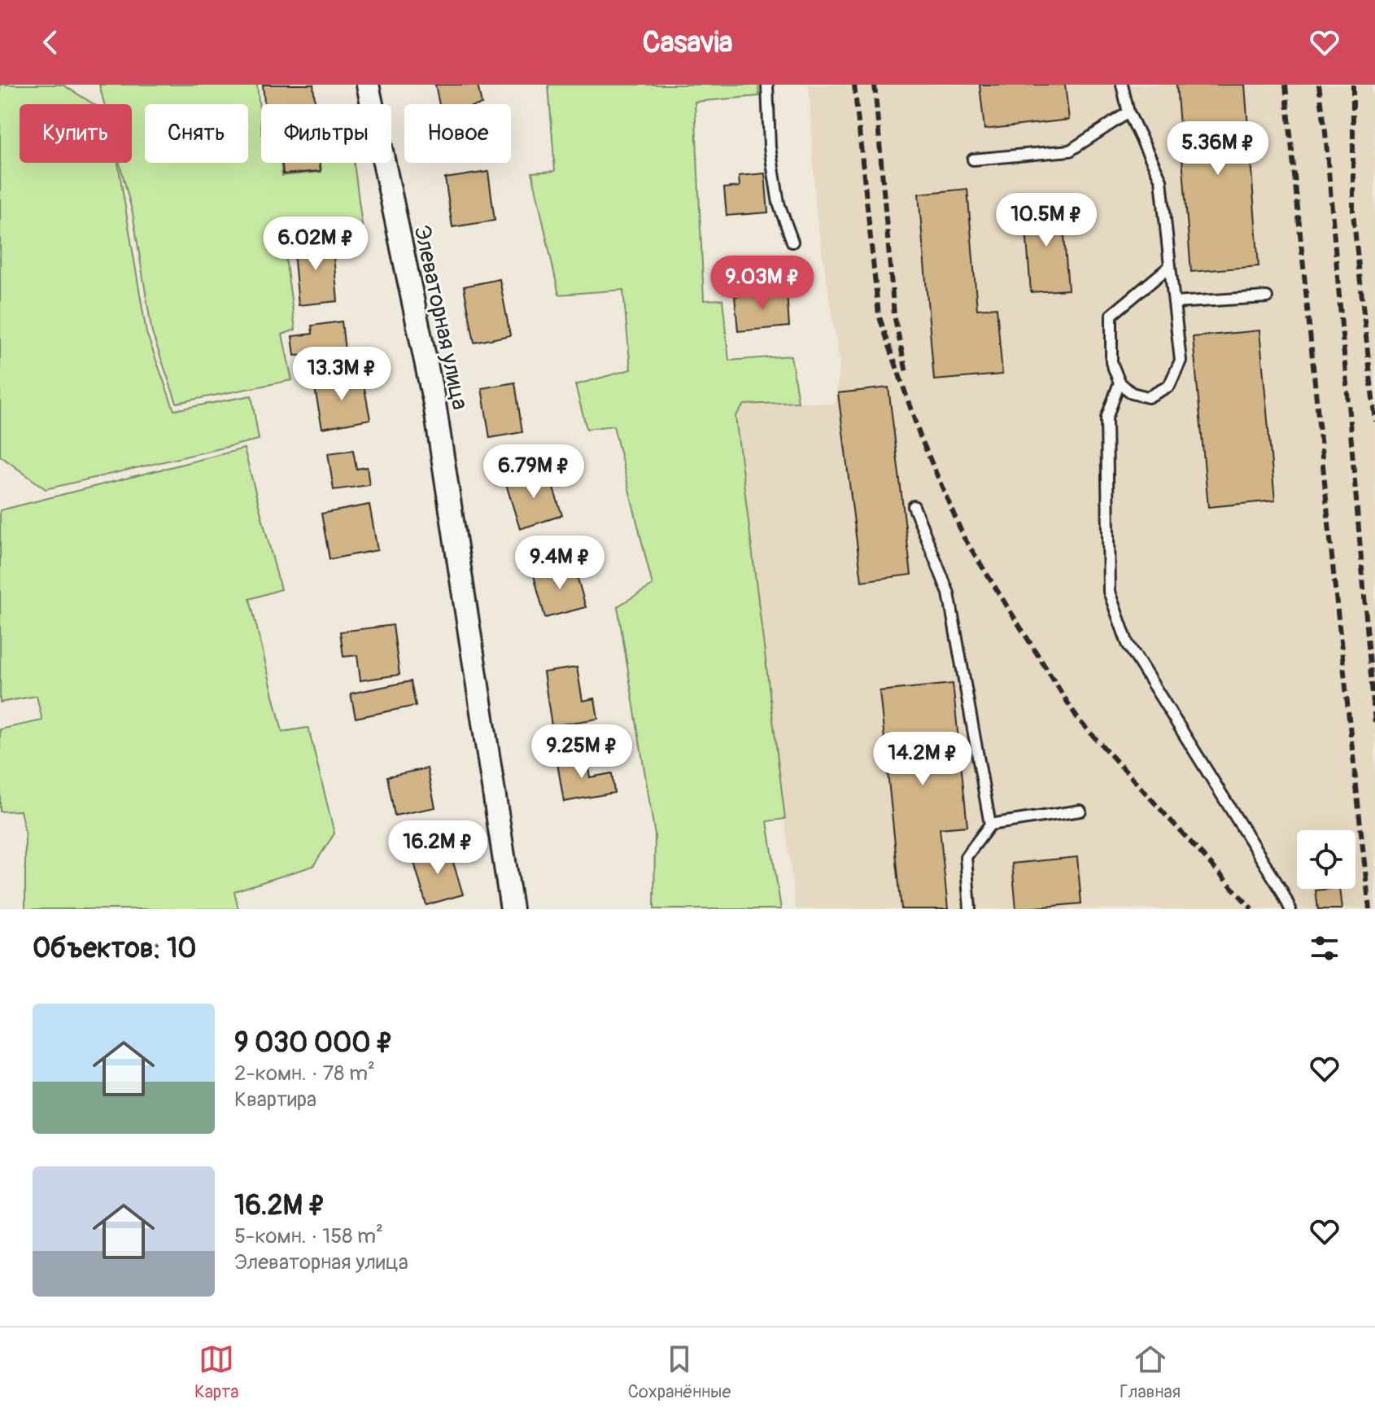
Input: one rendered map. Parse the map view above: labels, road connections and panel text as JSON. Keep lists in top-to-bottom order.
{
  "streets": {
    "street": ["Элеваторная улица"]
  },
  "page": {
    "header": "Casavia",
    "chip": [
      "Купить",
      "Снять",
      "Фильтры",
      "Новое"
    ],
    "price": [
      "5.36M ₽",
      "10.5M ₽",
      "6.02M ₽",
      "9.03M ₽",
      "13.3M ₽",
      "6.79M ₽",
      "9.4M ₽",
      "9.25M ₽",
      "14.2M ₽",
      "16.2M ₽"
    ],
    "heading": "Объектов: 10",
    "list": [
      {
        "name": "9 030 000 ₽",
        "note": "2-комн. · 78 m² · Квартира"
      },
      {
        "name": "16.2M ₽",
        "note": "5-комн. · 158 m² · Элеваторная улица"
      }
    ],
    "tabs": ["Карта", "Сохранённые", "Главная"]
  }
}
